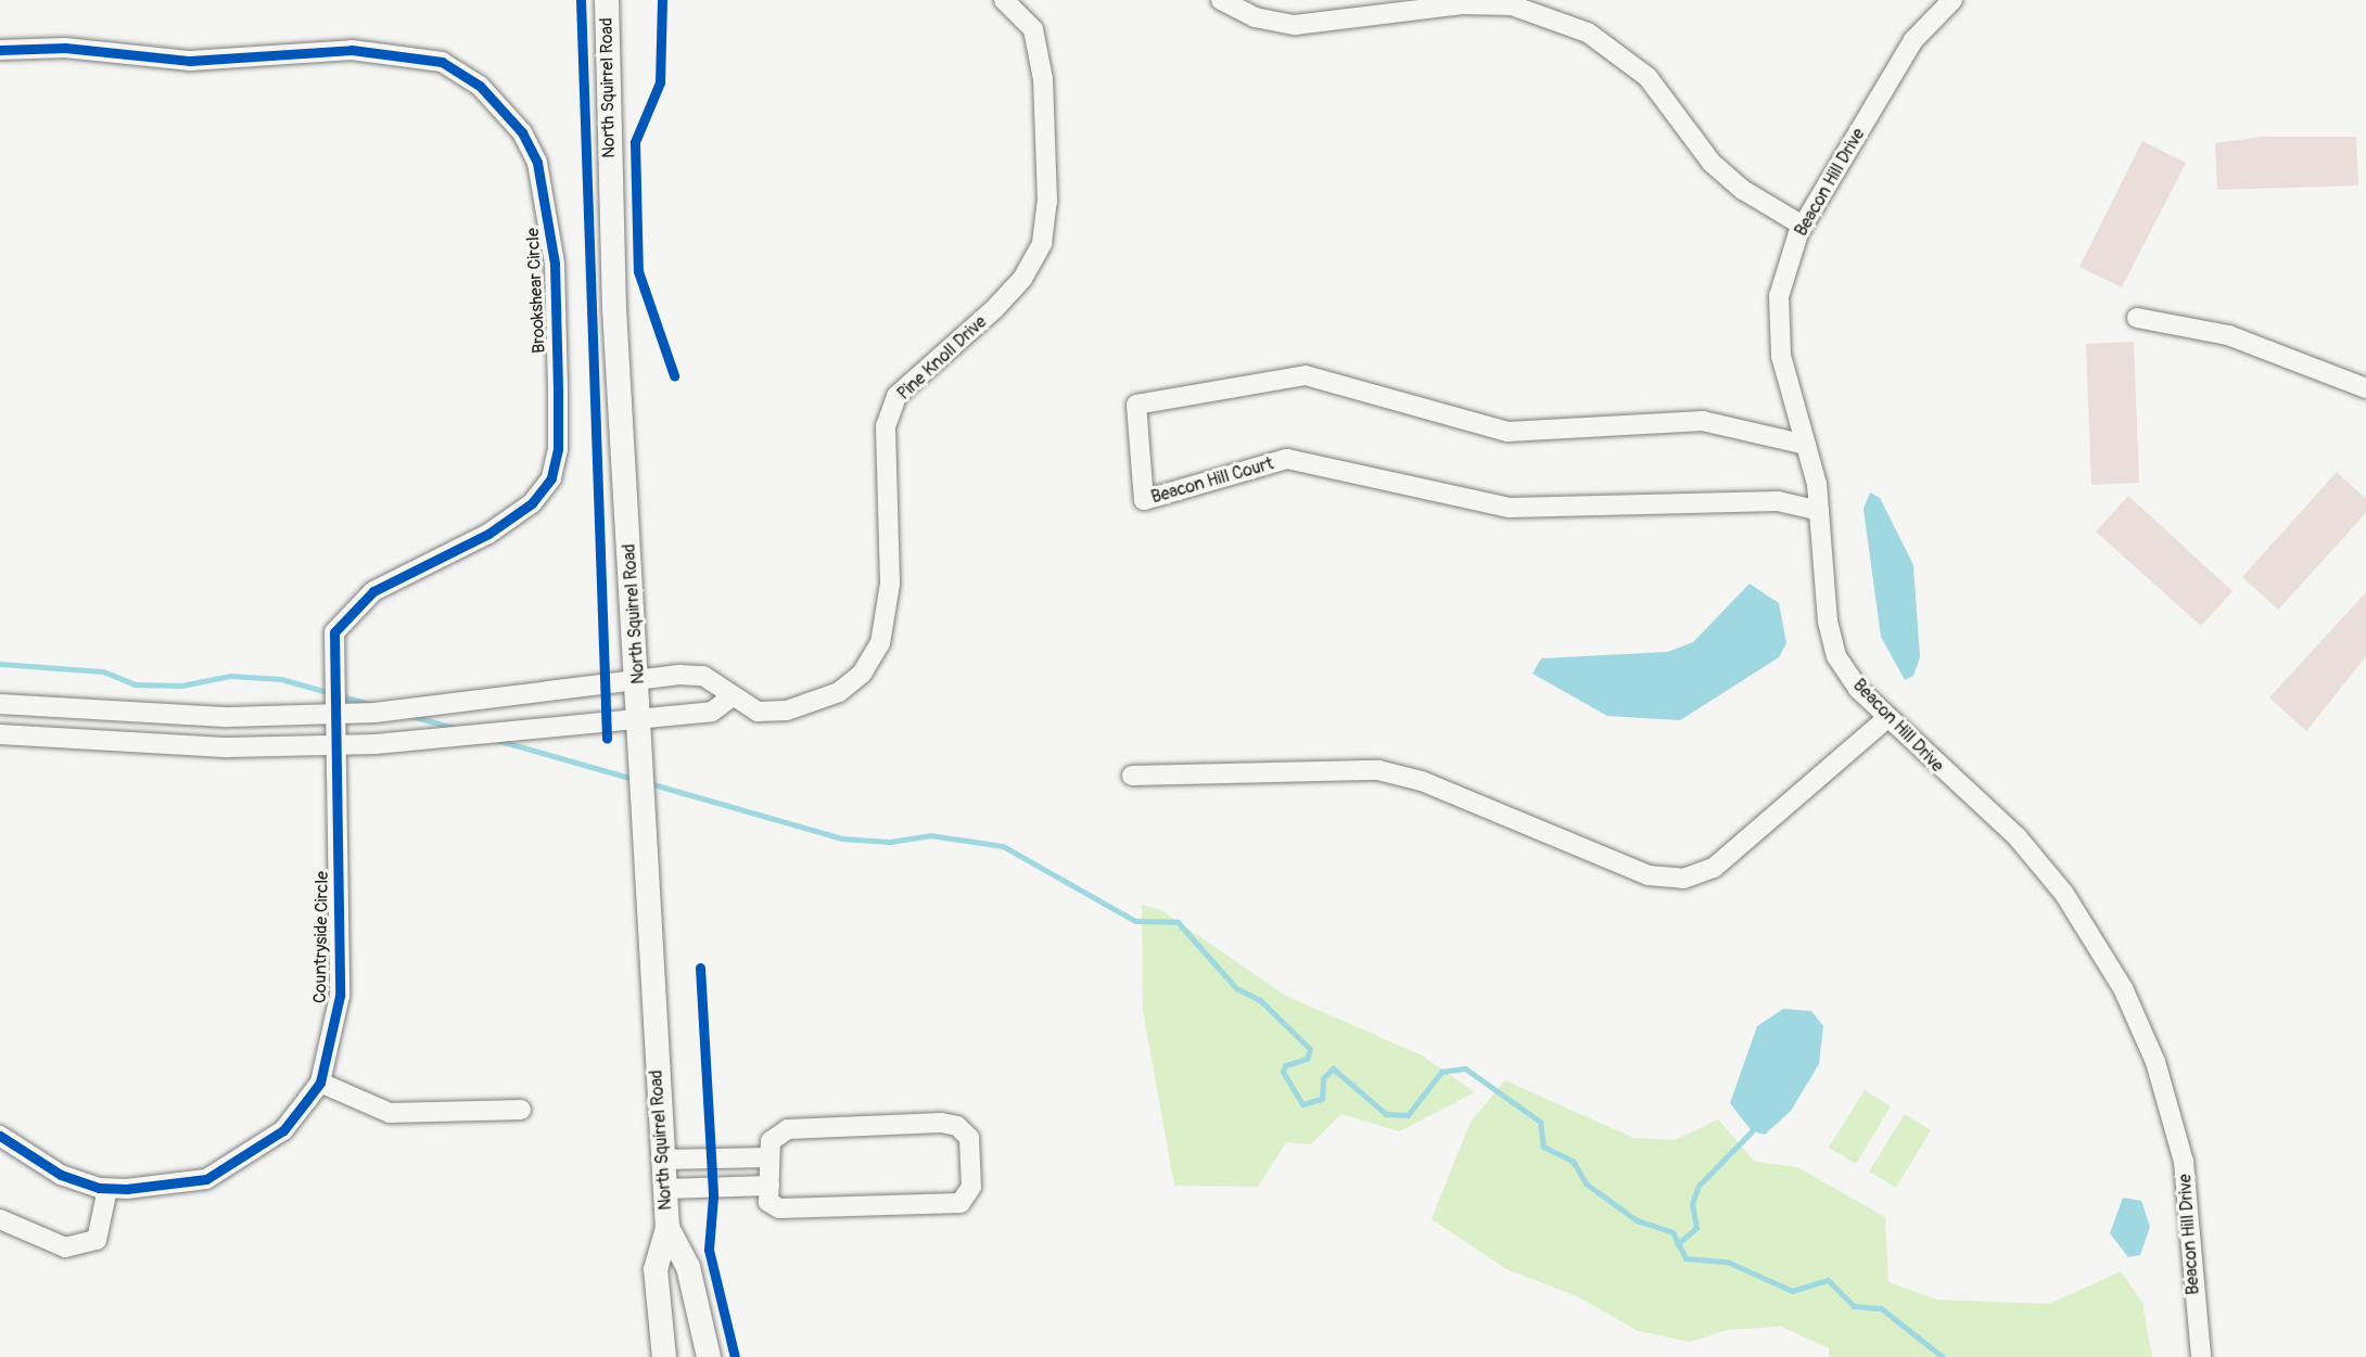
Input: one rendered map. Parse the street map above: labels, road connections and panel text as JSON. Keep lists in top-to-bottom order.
{
  "streets": {
    "street": [
      "North Squirrel Road",
      "Beacon Hill Drive",
      "Brookshear Circle",
      "Pine Knoll Drive",
      "Beacon Hill Court",
      "Countryside Circle"
    ]
  },
  "crossings": [
    ["North Squirrel Road", "Pine Knoll Drive"],
    ["Beacon Hill Drive", "Beacon Hill Court"],
    ["Brookshear Circle", "Countryside Circle"]
  ]
}
